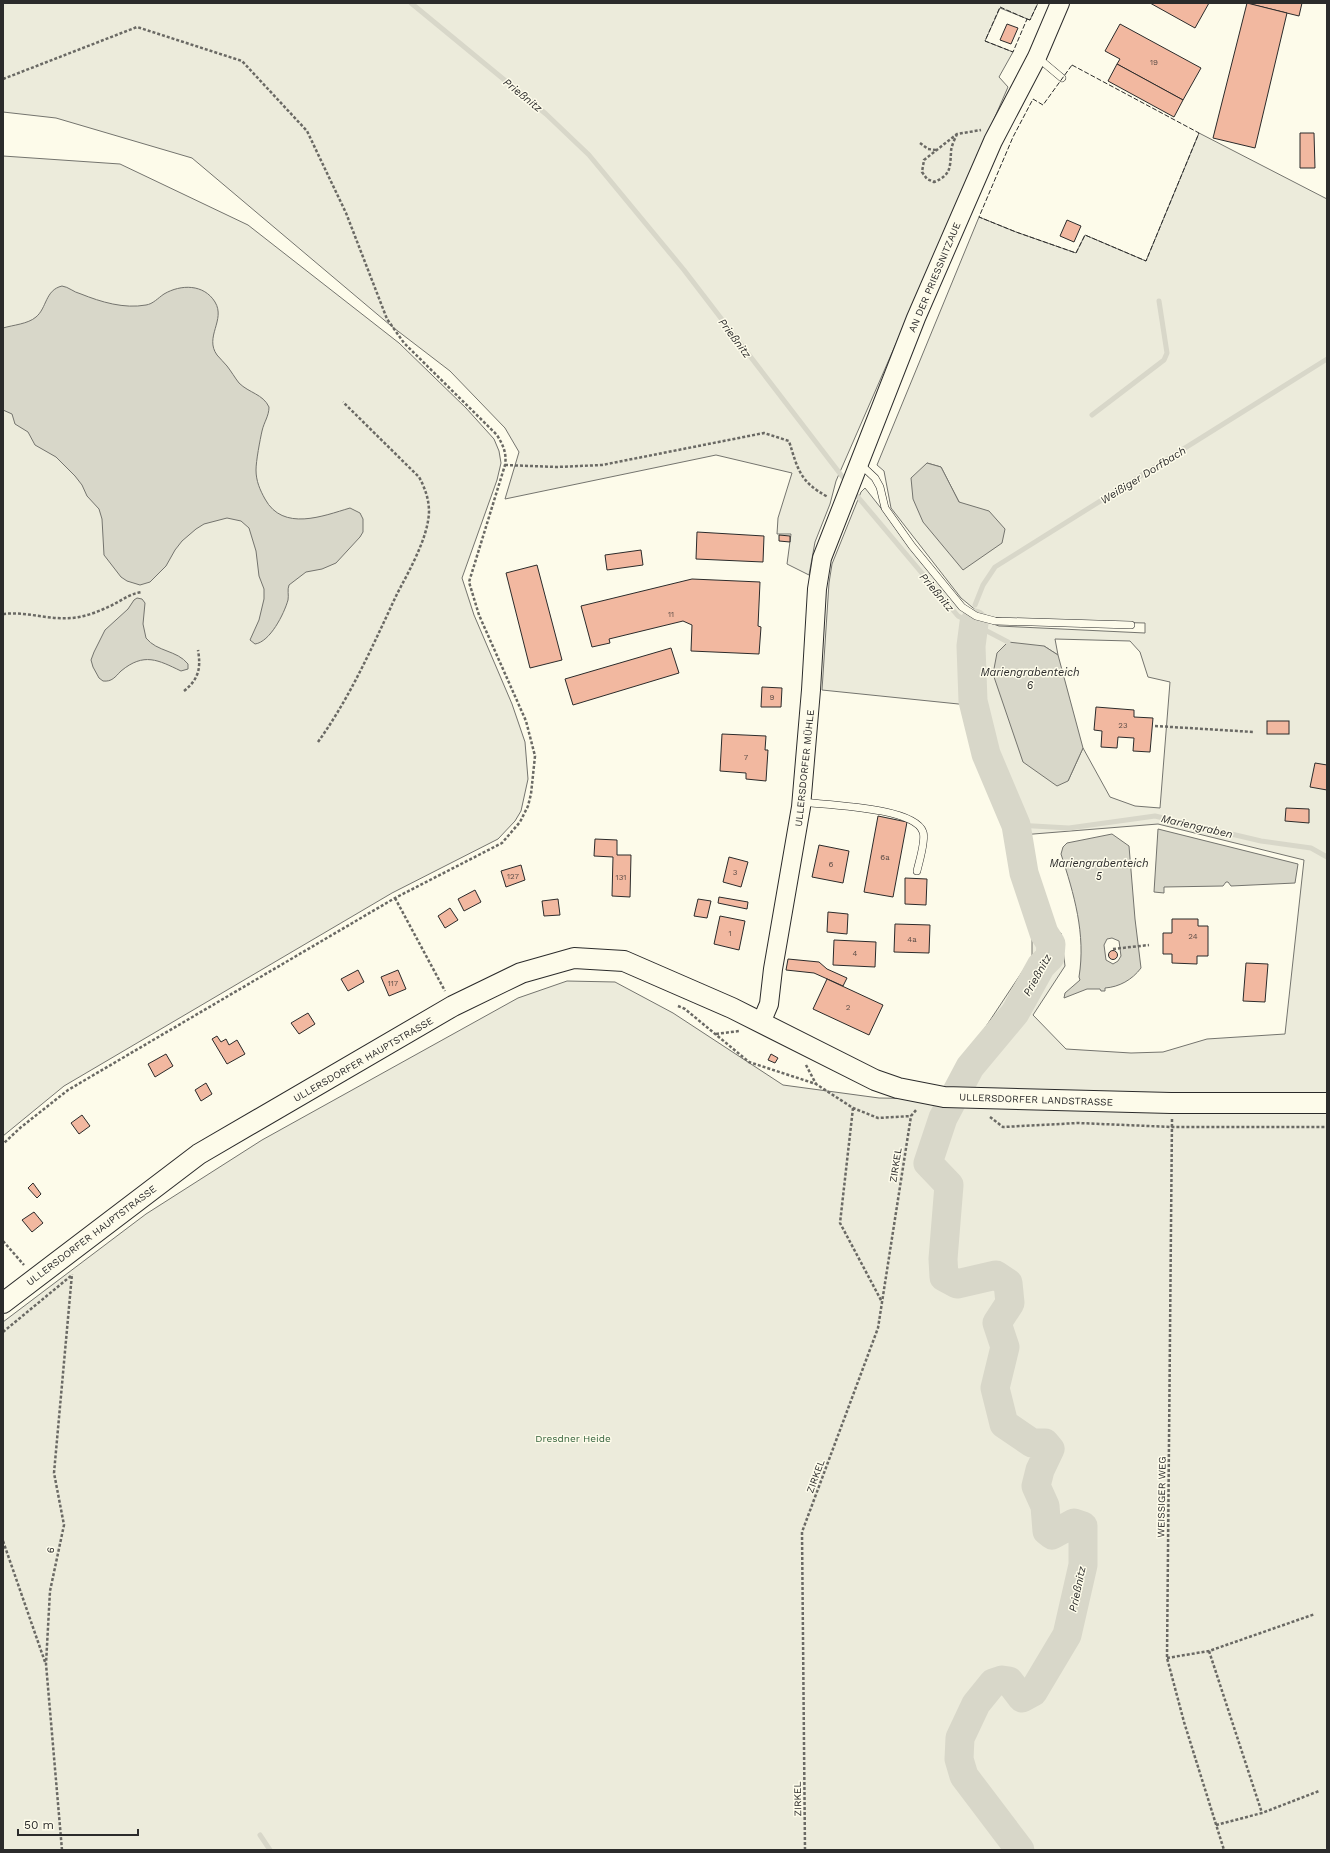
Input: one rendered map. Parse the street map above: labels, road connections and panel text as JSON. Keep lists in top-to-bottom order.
{
  "streets": {
    "main road": ["ULLERSDORFER HAUPTSTRASSE", "ULLERSDORFER LANDSTRASSE"],
    "street": ["AN DER PRIESSNITZAUE", "ULLERSDORFER MÜHLE"],
    "path": ["ZIRKEL", "WEISSIGER WEG", "6"]
  },
  "crossings": [
    ["AN DER PRIESSNITZAUE", "ULLERSDORFER MÜHLE"],
    ["ULLERSDORFER MÜHLE", "ULLERSDORFER HAUPTSTRASSE"],
    ["ULLERSDORFER MÜHLE", "ULLERSDORFER LANDSTRASSE"],
    ["ULLERSDORFER HAUPTSTRASSE", "ULLERSDORFER LANDSTRASSE"],
    ["ULLERSDORFER HAUPTSTRASSE", "6"]
  ],
  "water": [
    "Prießnitz",
    "Weißiger Dorfbach",
    "Mariengrabenteich 6",
    "Mariengraben",
    "Mariengrabenteich 5"
  ],
  "parks": ["Dresdner Heide"],
  "house_numbers": [
    "19",
    "11",
    "9",
    "23",
    "7",
    "6a",
    "6",
    "3",
    "127",
    "131",
    "1",
    "24",
    "4a",
    "4",
    "117",
    "2"
  ],
  "scale_bar": "50 m"
}
